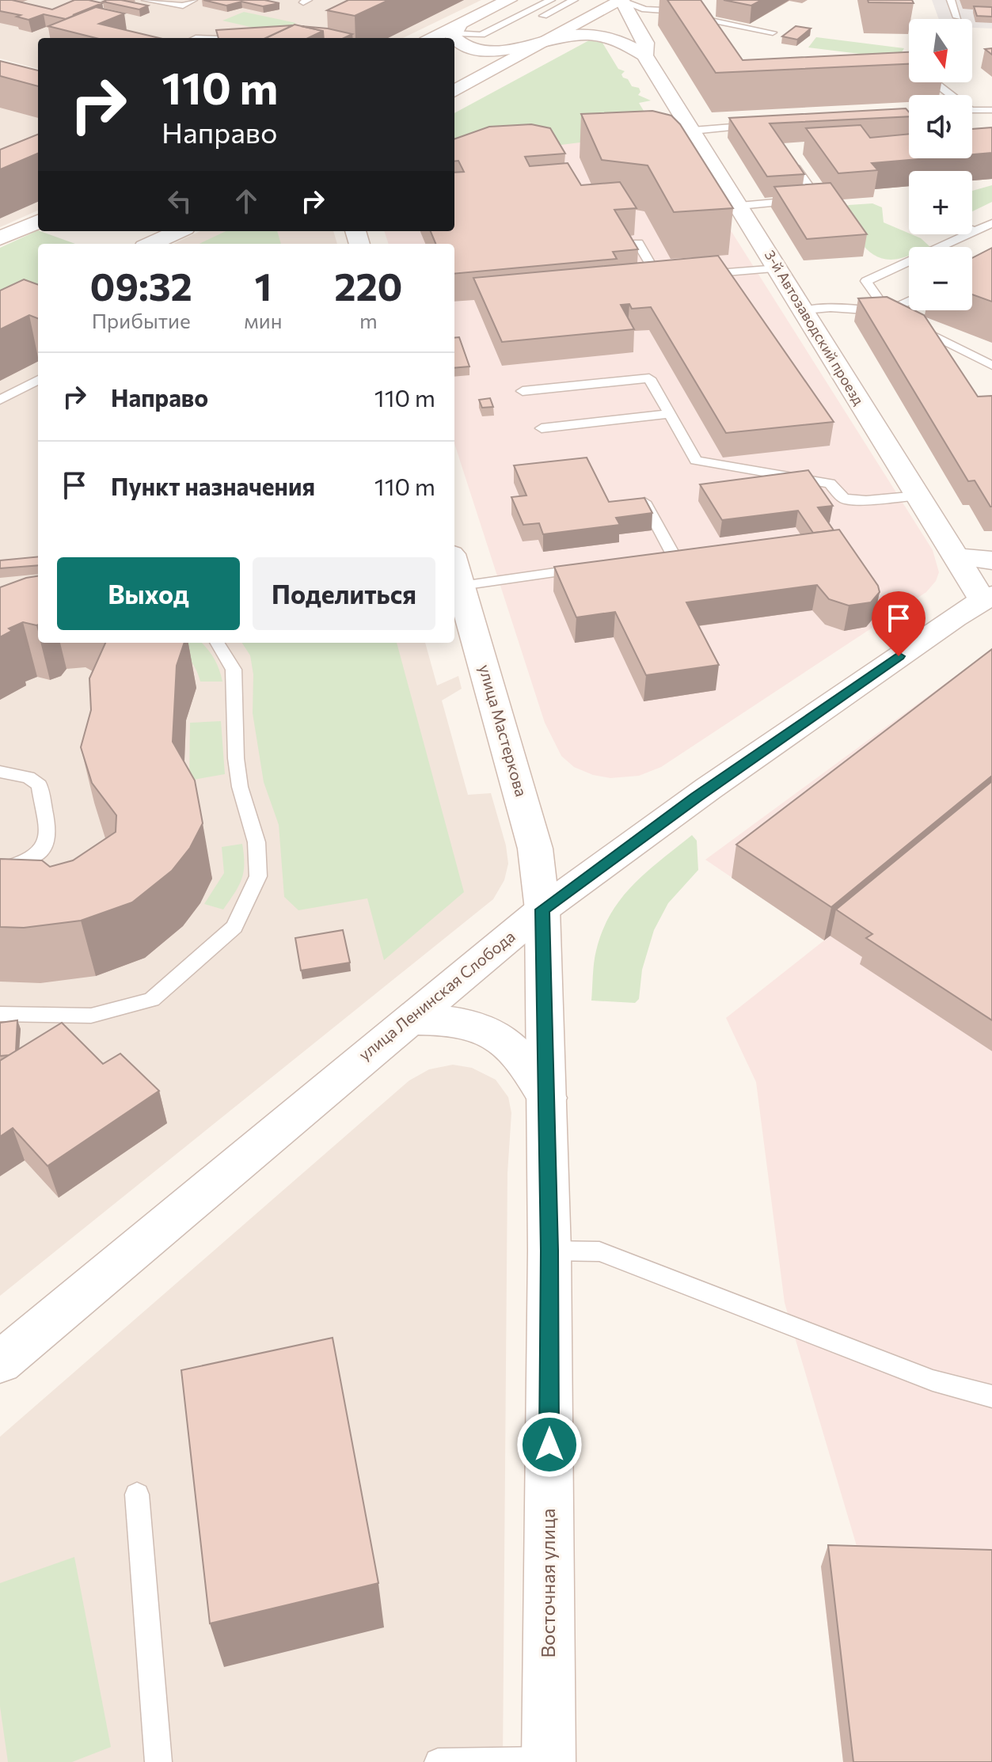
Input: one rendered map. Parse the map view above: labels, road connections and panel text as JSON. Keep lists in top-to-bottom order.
{
  "streets": {
    "street": [
      "3-й Автозаводский проезд",
      "улица Мастеркова",
      "улица Ленинская Слобода",
      "Восточная улица"
    ]
  },
  "crossings": [
    ["улица Мастеркова", "улица Ленинская Слобода"],
    ["улица Мастеркова", "Восточная улица"],
    ["улица Ленинская Слобода", "Восточная улица"]
  ],
  "north": "bottom",
  "page": {
    "map_buttons": ["+", "−"],
    "turn": ["110 m", "Направо"],
    "eta": [
      "09:32",
      "Прибытие",
      "1",
      "мин",
      "220",
      "m"
    ],
    "list": [
      {
        "name": "Направо",
        "value": "110 m"
      },
      {
        "name": "Пункт назначения",
        "value": "110 m"
      }
    ],
    "buttons": ["Выход", "Поделиться"]
  }
}
